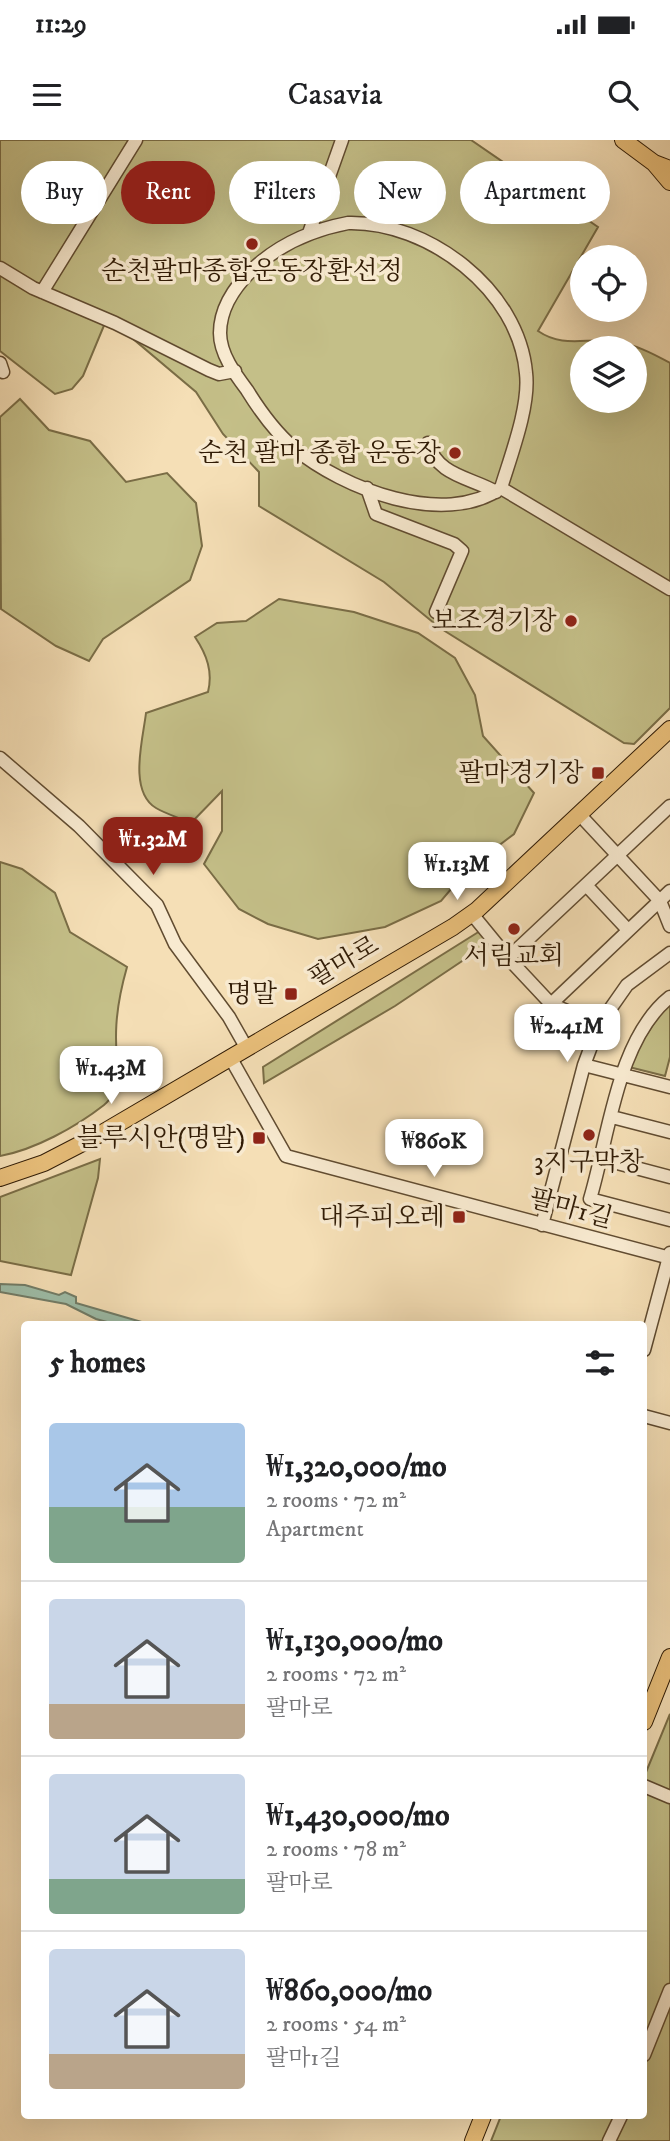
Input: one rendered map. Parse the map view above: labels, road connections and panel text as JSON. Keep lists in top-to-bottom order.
{
  "streets": {
    "main road": ["팔마로"],
    "street": ["팔마1길"]
  },
  "crossings": [
    ["팔마로", "팔마1길"]
  ],
  "places": {
    "other": [
      "순천팔마종합운동장환선정",
      "순천 팔마 종합 운동장",
      "보조경기장",
      "서림교회",
      "3지구막창"
    ],
    "transit": [
      "팔마경기장",
      "명말",
      "블루시안(명말)",
      "대주피오레"
    ]
  },
  "page": {
    "status": "11:29",
    "header": "Casavia",
    "chip": [
      "Buy",
      "Rent",
      "Filters",
      "New",
      "Apartment"
    ],
    "price": [
      "₩1.32M",
      "₩1.13M",
      "₩2.41M",
      "₩1.43M",
      "₩860K"
    ],
    "heading": "5 homes",
    "list": [
      {
        "name": "₩1,320,000/mo",
        "note": "2 rooms · 72 m² · Apartment"
      },
      {
        "name": "₩1,130,000/mo",
        "note": "2 rooms · 72 m² · 팔마로"
      },
      {
        "name": "₩1,430,000/mo",
        "note": "2 rooms · 78 m² · 팔마로"
      },
      {
        "name": "₩860,000/mo",
        "note": "2 rooms · 54 m² · 팔마1길"
      }
    ]
  }
}
